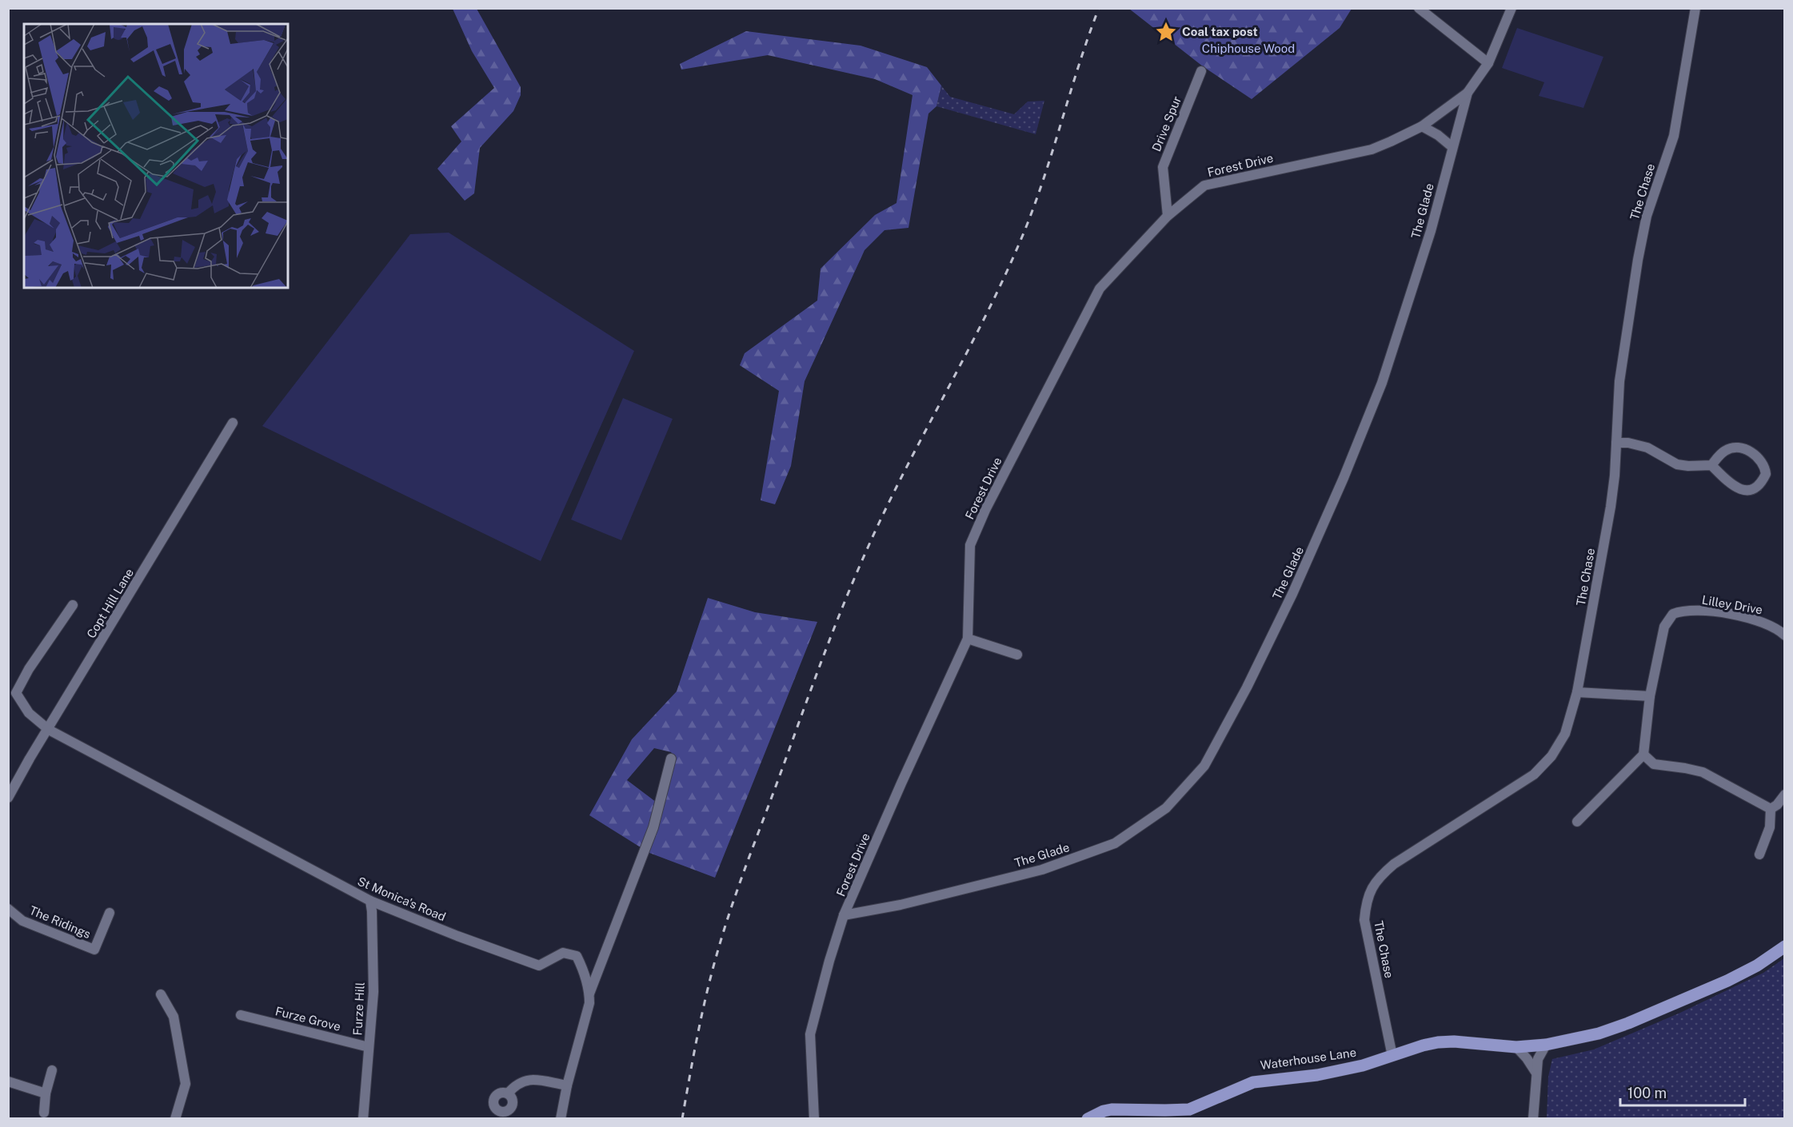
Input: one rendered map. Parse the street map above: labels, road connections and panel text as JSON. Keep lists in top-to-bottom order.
{
  "streets": {
    "main road": ["Waterhouse Lane"],
    "street": [
      "Drive Spur",
      "Forest Drive",
      "The Chase",
      "The Glade",
      "Copt Hill Lane",
      "Lilley Drive",
      "St Monica's Road",
      "The Ridings",
      "Furze Hill",
      "Furze Grove"
    ]
  },
  "crossings": [
    ["Drive Spur", "Forest Drive"],
    ["Forest Drive", "The Glade"],
    ["The Chase", "Waterhouse Lane"],
    ["Copt Hill Lane", "St Monica's Road"],
    ["St Monica's Road", "Furze Hill"],
    ["Furze Hill", "Furze Grove"]
  ],
  "parks": ["Chiphouse Wood"],
  "places": {
    "place": ["Coal tax post"]
  },
  "scale_bar": "100 m"
}
